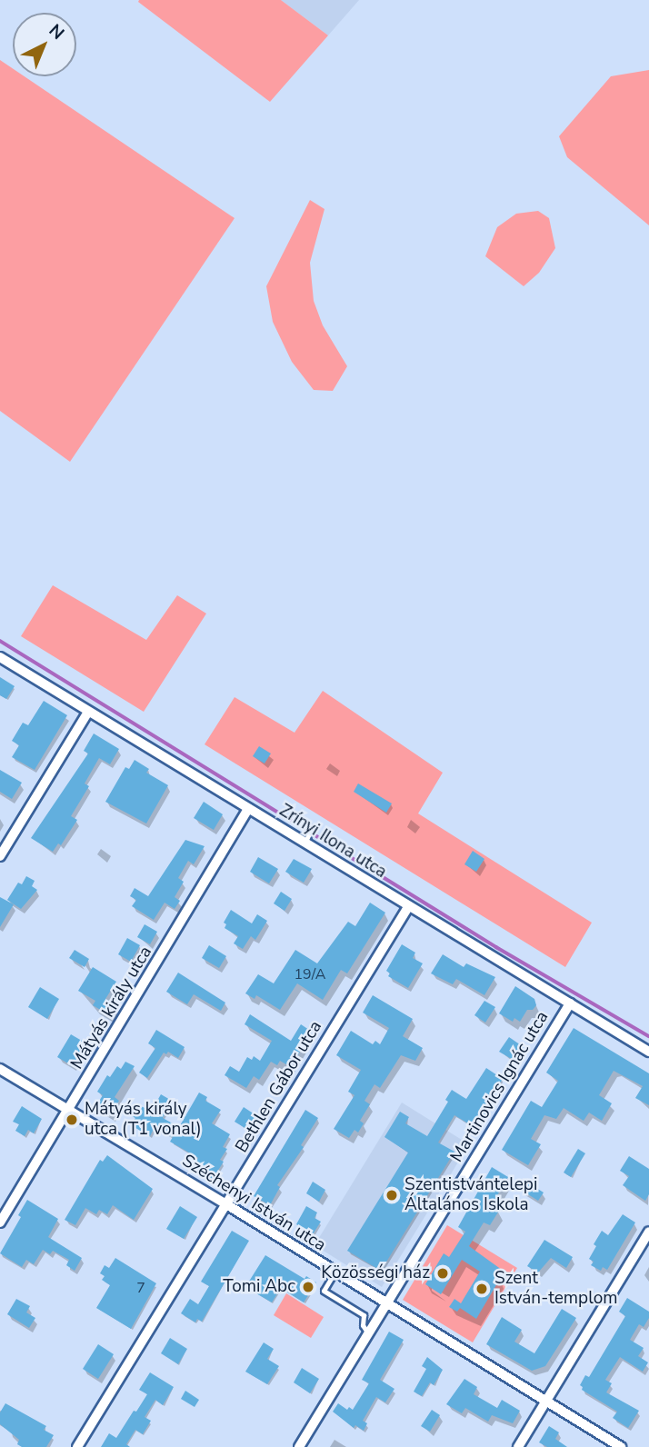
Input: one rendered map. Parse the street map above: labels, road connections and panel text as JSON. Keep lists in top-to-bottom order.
{
  "streets": {
    "street": [
      "Zrínyi Ilona utca",
      "Mátyás király utca",
      "Bethlen Gábor utca",
      "Martinovics Ignác utca",
      "Széchenyi István utca"
    ]
  },
  "crossings": [
    ["Zrínyi Ilona utca", "Mátyás király utca"],
    ["Zrínyi Ilona utca", "Bethlen Gábor utca"],
    ["Zrínyi Ilona utca", "Martinovics Ignác utca"],
    ["Mátyás király utca", "Széchenyi István utca"],
    ["Bethlen Gábor utca", "Széchenyi István utca"],
    ["Martinovics Ignác utca", "Széchenyi István utca"]
  ],
  "places": [
    "Mátyás király utca (T1 vonal)",
    "Szentistvántelepi Általános Iskola",
    "Közösségi ház",
    "Tomi Abc",
    "Szent István-templom"
  ],
  "house_numbers": ["19/A", "7"],
  "north": "top right"
}
